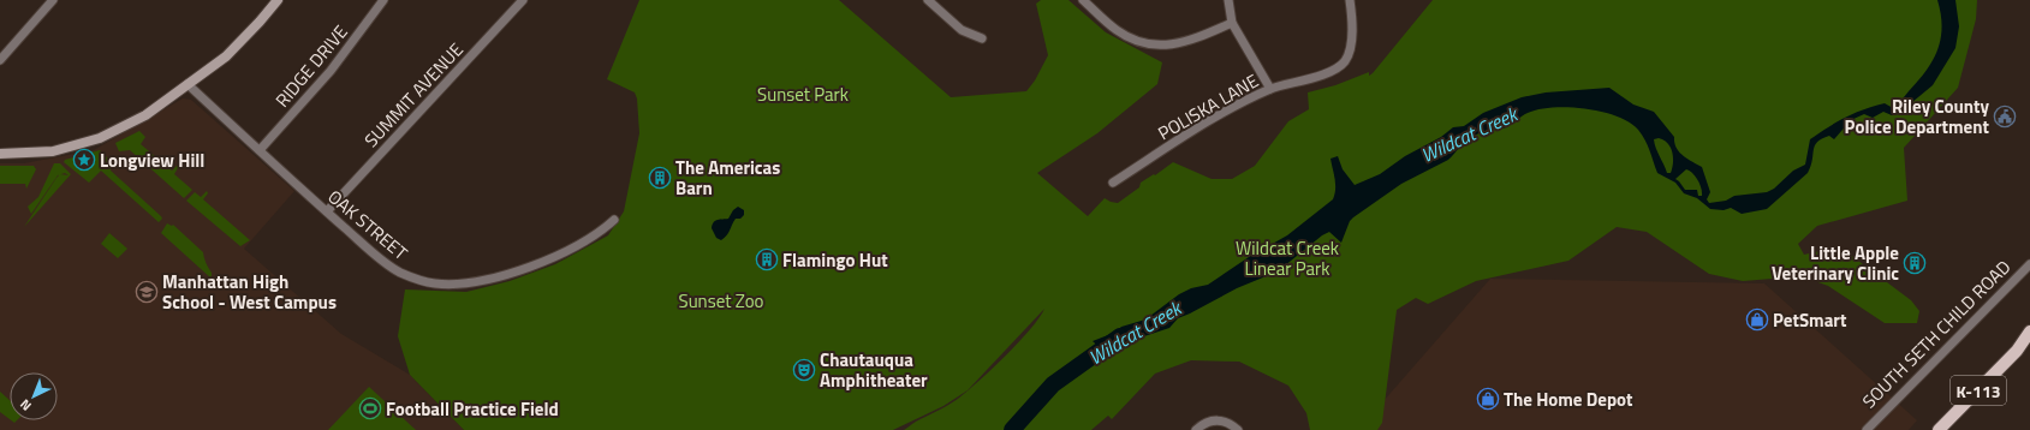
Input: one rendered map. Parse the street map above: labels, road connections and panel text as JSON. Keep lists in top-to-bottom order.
{
  "streets": {
    "main road": ["K-113"],
    "street": [
      "RIDGE DRIVE",
      "SUMMIT AVENUE",
      "POLISKA LANE",
      "OAK STREET",
      "SOUTH SETH CHILD ROAD"
    ]
  },
  "crossings": [
    ["RIDGE DRIVE", "OAK STREET"],
    ["SUMMIT AVENUE", "OAK STREET"]
  ],
  "water": ["Wildcat Creek"],
  "parks": ["Sunset Park", "Wildcat Creek Linear Park", "Sunset Zoo"],
  "places": {
    "public building": ["Riley County Police Department"],
    "place": ["Longview Hill"],
    "building": ["The Americas Barn", "Flamingo Hut", "Little Apple Veterinary Clinic"],
    "school or university": ["Manhattan High School - West Campus"],
    "shop": ["PetSmart", "The Home Depot"],
    "theatre": ["Chautauqua Amphitheater"],
    "sports": ["Football Practice Field"]
  },
  "north": "bottom left"
}
